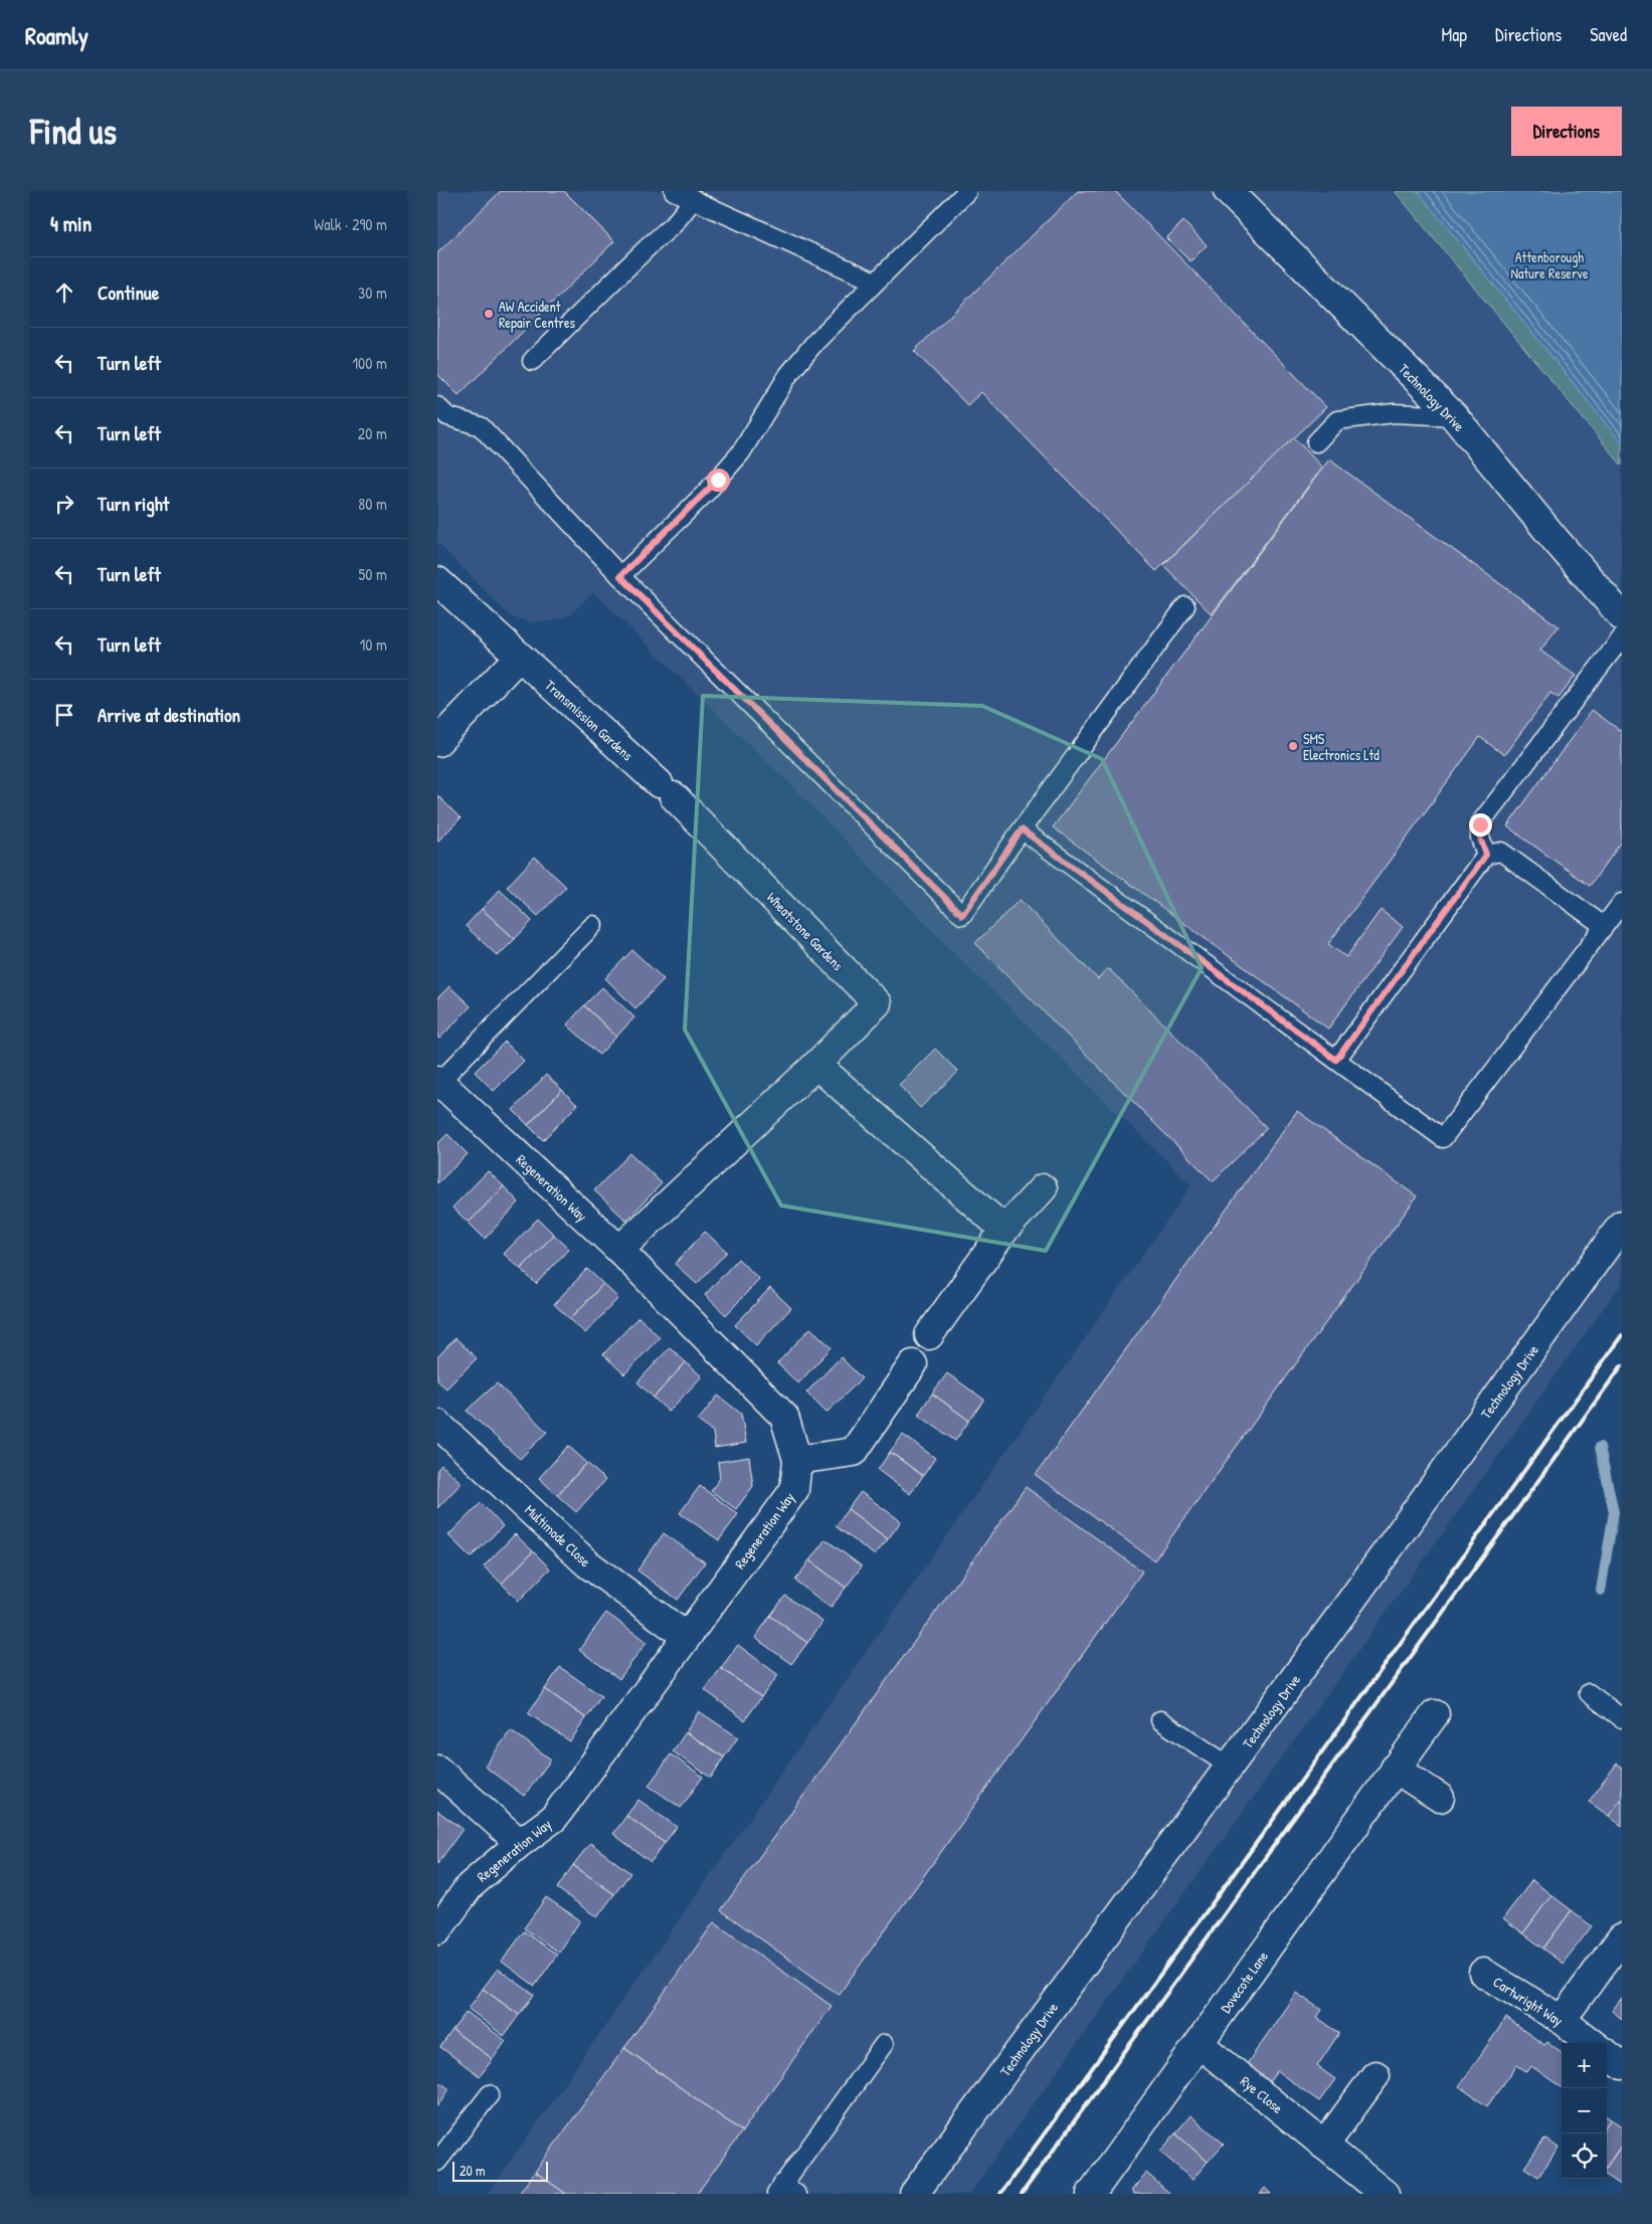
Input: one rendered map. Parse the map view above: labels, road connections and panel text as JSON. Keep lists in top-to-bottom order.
{
  "streets": {
    "street": [
      "Technology Drive",
      "Transmission Gardens",
      "Wheatstone Gardens",
      "Regeneration Way",
      "Multimode Close",
      "Dovecote Lane",
      "Cartwright Way",
      "Rye Close"
    ]
  },
  "crossings": [
    ["Transmission Gardens", "Wheatstone Gardens"],
    ["Wheatstone Gardens", "Regeneration Way"],
    ["Regeneration Way", "Multimode Close"],
    ["Dovecote Lane", "Rye Close"]
  ],
  "parks": ["Attenborough Nature Reserve"],
  "places": ["AW Accident Repair Centres", "SMS Electronics Ltd"],
  "scale_bar": "20 m",
  "page": {
    "header": "Roamly",
    "nav": ["Map", "Directions", "Saved"],
    "buttons": "Directions",
    "title": "Find us",
    "heading": ["4 min", "Walk · 290 m"],
    "list": [
      ["Continue", "30 m"],
      ["Turn left", "100 m"],
      ["Turn left", "20 m"],
      ["Turn right", "80 m"],
      ["Turn left", "50 m"],
      ["Turn left", "10 m"],
      "Arrive at destination"
    ],
    "map_buttons": ["+", "−"],
    "scale": "20 m"
  }
}
